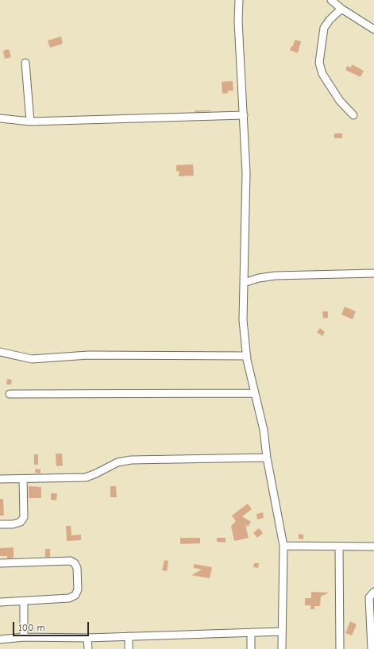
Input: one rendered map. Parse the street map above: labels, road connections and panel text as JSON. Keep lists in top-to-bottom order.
{
  "scale_bar": "100 m"
}
